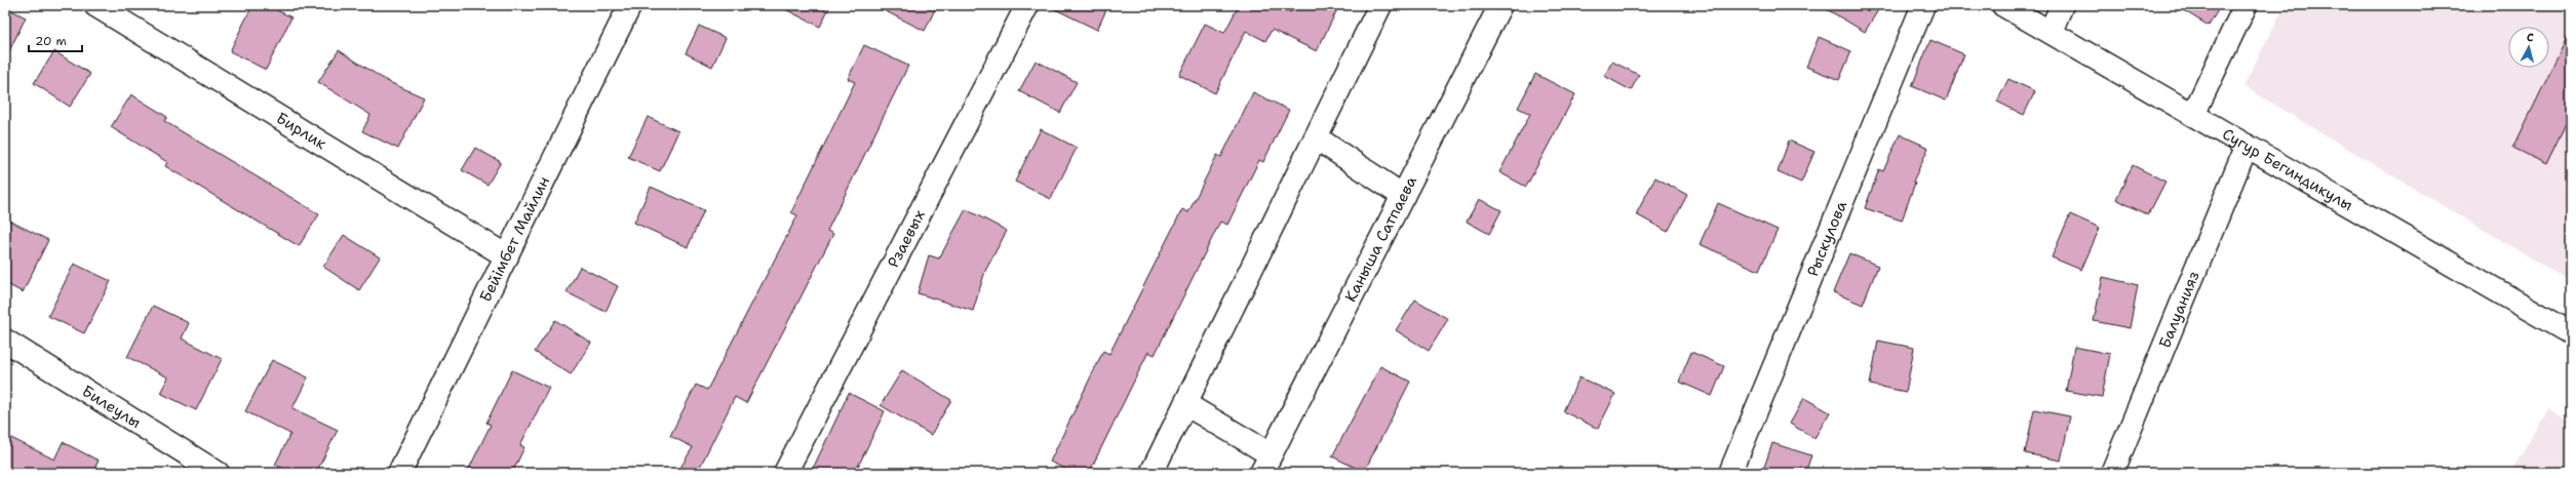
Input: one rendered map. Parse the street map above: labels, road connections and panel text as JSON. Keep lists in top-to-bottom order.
{
  "streets": {
    "street": [
      "Бирлик",
      "Сугур Бегиндикулы",
      "Бейімбет Майлин",
      "Рзаевых",
      "Каныша Сатпаева",
      "Рыскулова",
      "Балуанияз",
      "Билеулы"
    ]
  },
  "crossings": [
    ["Бирлик", "Бейімбет Майлин"],
    ["Сугур Бегиндикулы", "Балуанияз"]
  ],
  "scale_bar": "20 m",
  "north": "top"
}
